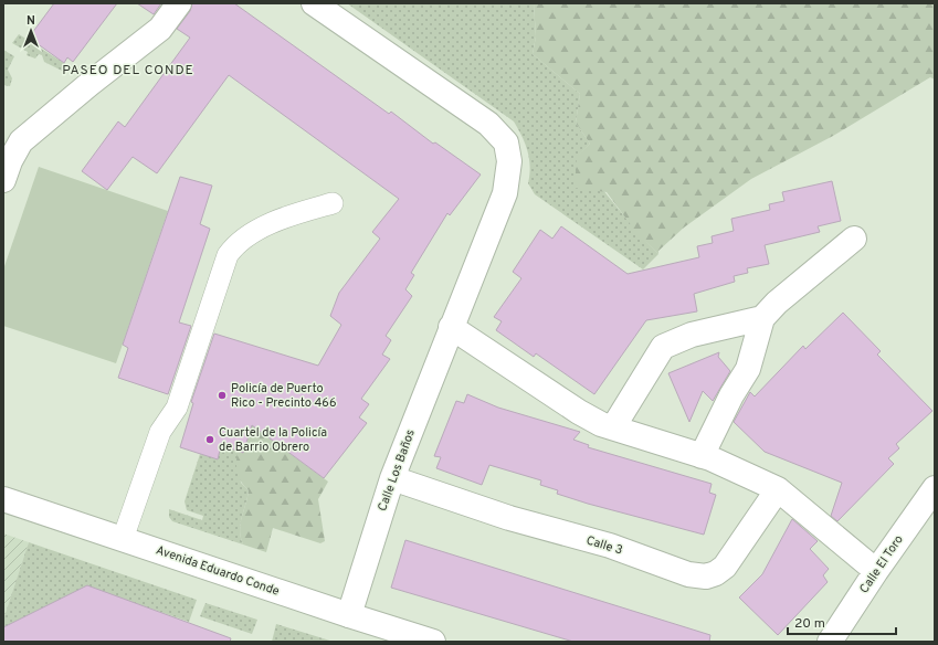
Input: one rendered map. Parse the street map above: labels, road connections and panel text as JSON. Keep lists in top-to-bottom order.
{
  "streets": {
    "street": [
      "Calle Los Baños",
      "Calle 3",
      "Calle El Toro",
      "Avenida Eduardo Conde"
    ]
  },
  "crossings": [
    ["Calle Los Baños", "Calle 3"],
    ["Calle Los Baños", "Avenida Eduardo Conde"]
  ],
  "districts": ["PASEO DEL CONDE"],
  "places": ["Policía de Puerto Rico - Precinto 466", "Cuartel de la Policía de Barrio Obrero"],
  "scale_bar": "20 m",
  "north": "top"
}
